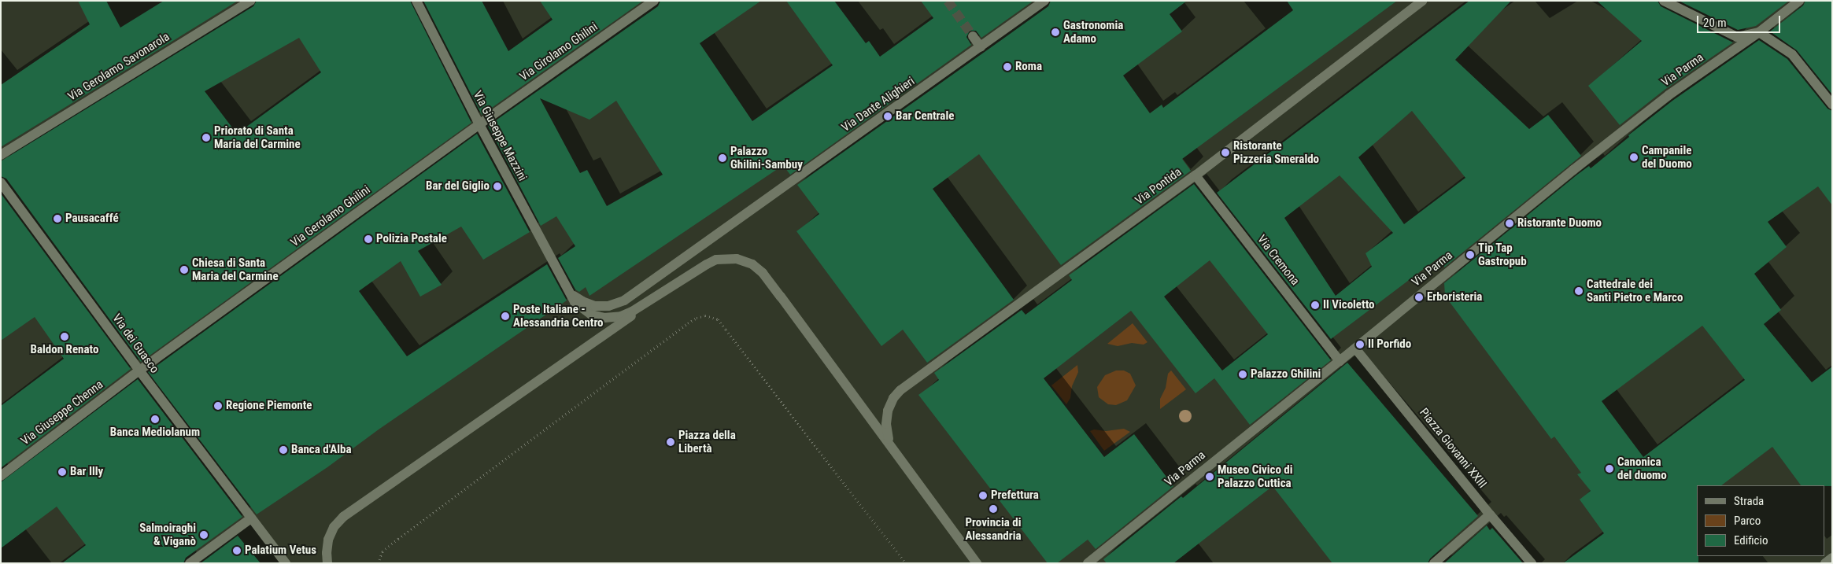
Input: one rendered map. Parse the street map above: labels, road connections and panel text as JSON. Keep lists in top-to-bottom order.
{
  "streets": {
    "street": [
      "Via Girolamo Ghilini",
      "Via Gerolamo Savonarola",
      "Via Parma",
      "Via Dante Alighieri",
      "Via Giuseppe Mazzini",
      "Via Pontida",
      "Via Gerolamo Ghilini",
      "Via Cremona",
      "Via dei Guasco",
      "Via Giuseppe Chenna",
      "Piazza Giovanni XXIII"
    ]
  },
  "crossings": [
    ["Via Girolamo Ghilini", "Via Giuseppe Mazzini"],
    ["Via Girolamo Ghilini", "Via Gerolamo Ghilini"],
    ["Via Parma", "Via Cremona"],
    ["Via Parma", "Piazza Giovanni XXIII"],
    ["Via Dante Alighieri", "Via Giuseppe Mazzini"],
    ["Via Giuseppe Mazzini", "Via Gerolamo Ghilini"],
    ["Via Pontida", "Via Cremona"],
    ["Via Gerolamo Ghilini", "Via dei Guasco"],
    ["Via Gerolamo Ghilini", "Via Giuseppe Chenna"],
    ["Via dei Guasco", "Via Giuseppe Chenna"]
  ],
  "places": [
    "Gastronomia Adamo",
    "Roma",
    "Bar Centrale",
    "Priorato di Santa Maria del Carmine",
    "Ristorante Pizzeria Smeraldo",
    "Campanile del Duomo",
    "Palazzo Ghilini-Sambuy",
    "Bar del Giglio",
    "Pausacaffé",
    "Ristorante Duomo",
    "Polizia Postale",
    "Tip Tap Gastropub",
    "Chiesa di Santa Maria del Carmine",
    "Cattedrale dei Santi Pietro e Marco",
    "Erboristeria",
    "Il Vicoletto",
    "Poste Italiane - Alessandria Centro",
    "Baldon Renato",
    "Il Porfido",
    "Palazzo Ghilini",
    "Regione Piemonte",
    "Banca Mediolanum",
    "Piazza della Libertà",
    "Banca d'Alba",
    "Canonica del duomo",
    "Bar Illy",
    "Museo Civico di Palazzo Cuttica",
    "Prefettura",
    "Provincia di Alessandria",
    "Salmoiraghi & Viganò",
    "Palatium Vetus"
  ],
  "legend": ["Strada", "Parco", "Edificio"],
  "scale_bar": "20 m"
}
